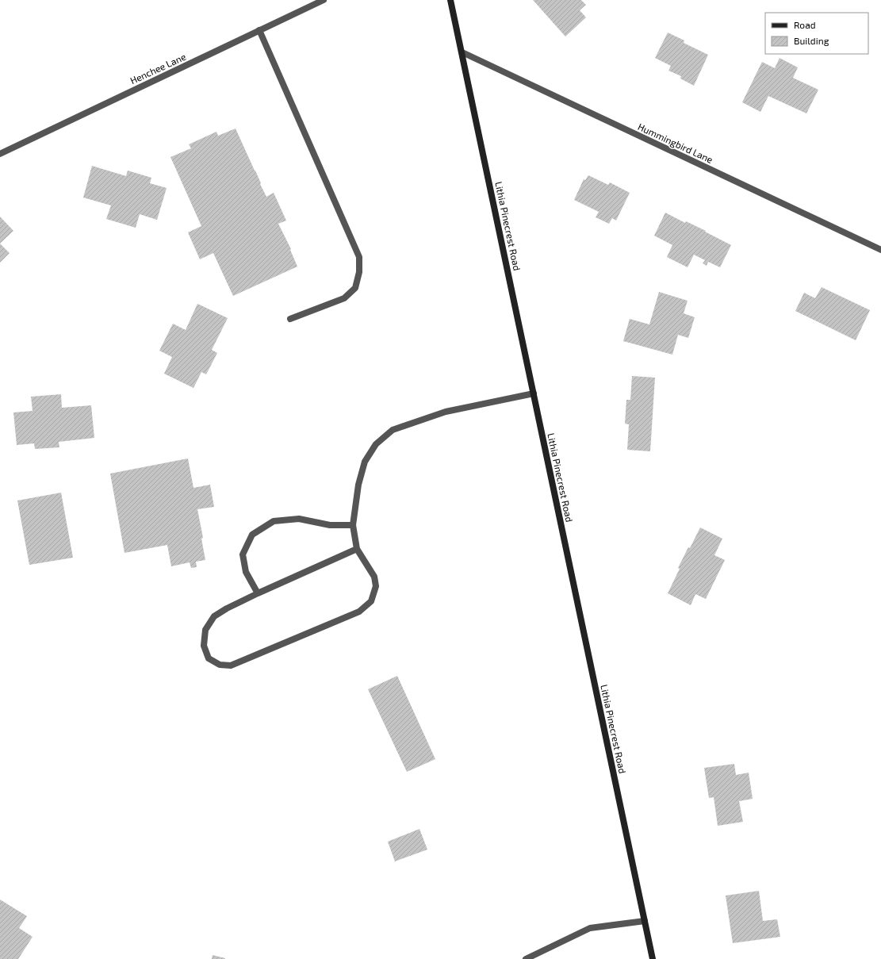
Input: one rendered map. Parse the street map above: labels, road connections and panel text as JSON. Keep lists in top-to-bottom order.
{
  "streets": {
    "main road": ["Lithia Pinecrest Road"],
    "street": ["Henchee Lane", "Hummingbird Lane"]
  },
  "crossings": [
    ["Hummingbird Lane", "Lithia Pinecrest Road"]
  ],
  "legend": ["Road", "Building"]
}
